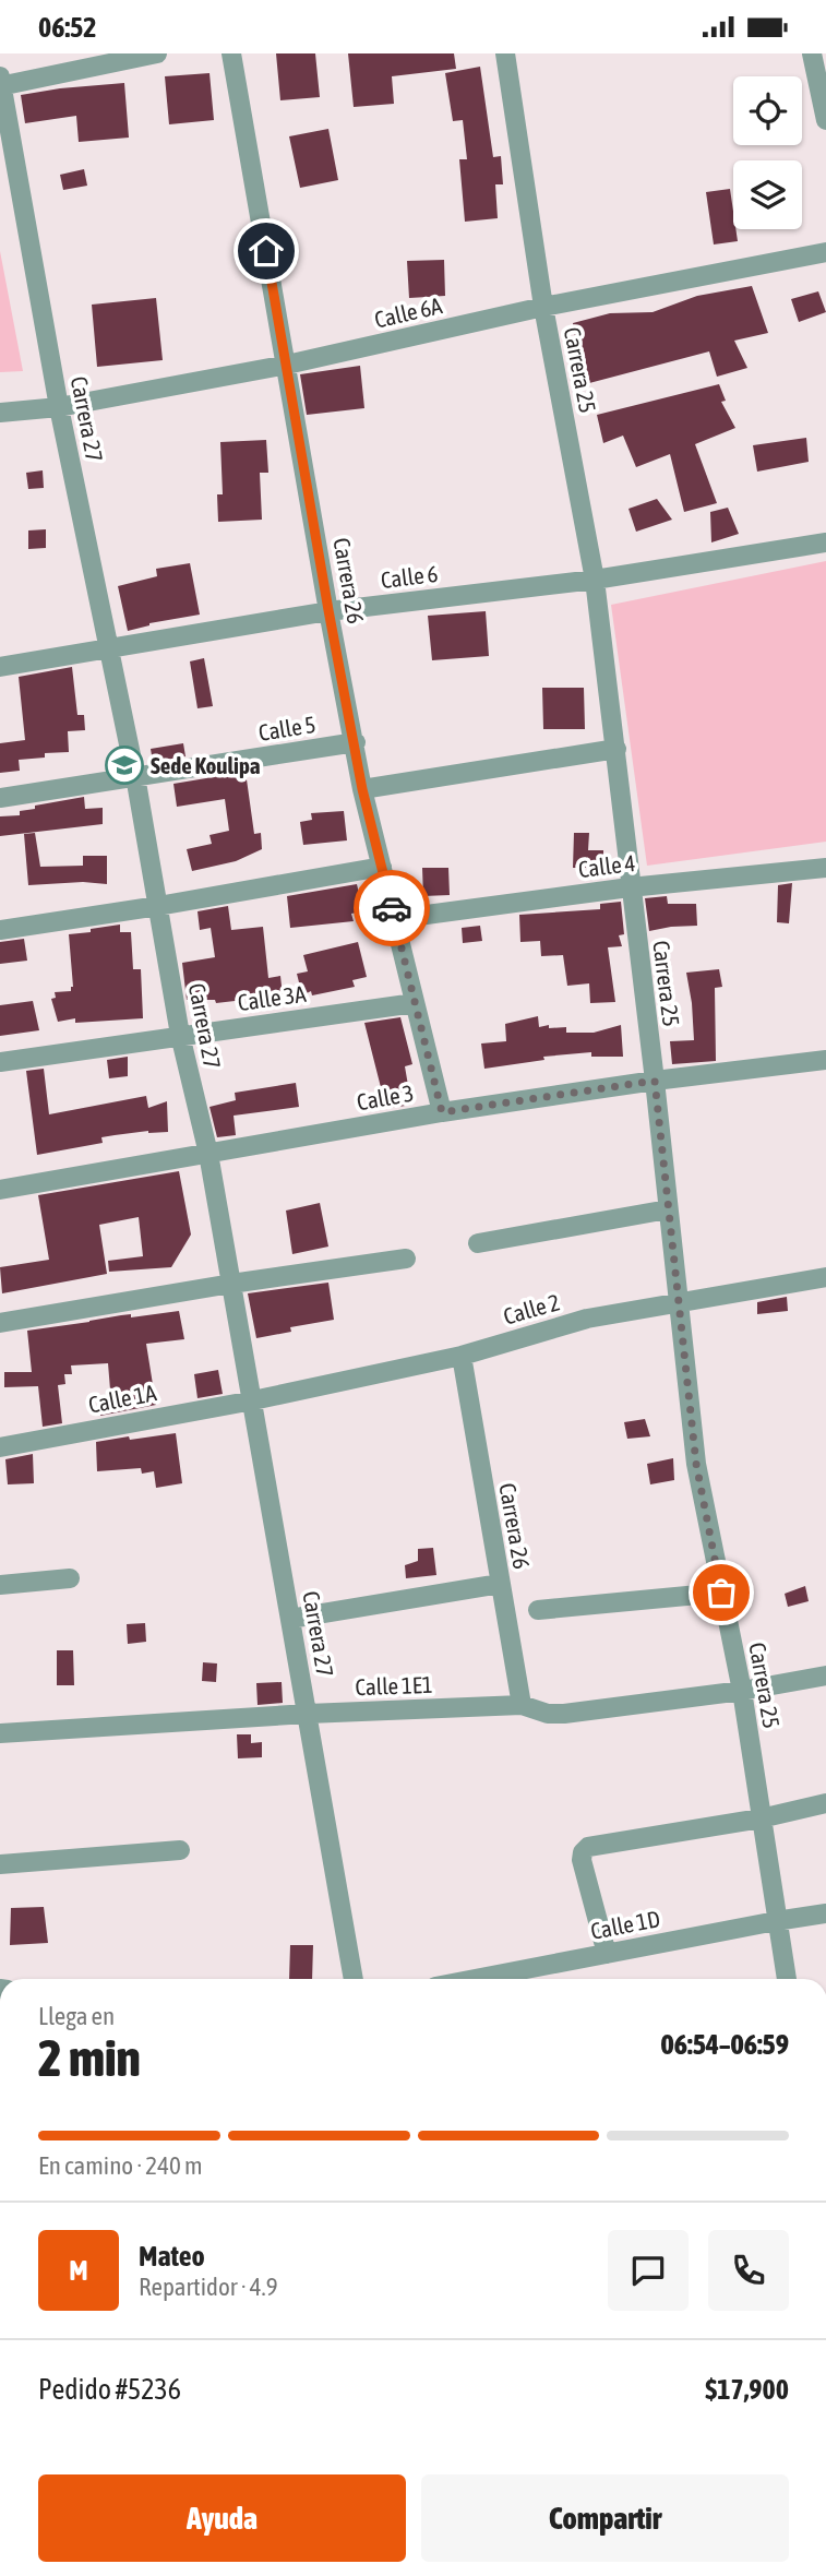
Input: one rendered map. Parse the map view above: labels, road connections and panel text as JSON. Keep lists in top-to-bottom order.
{
  "streets": {
    "street": [
      "Calle 6A",
      "Carrera 25",
      "Carrera 27",
      "Calle 6",
      "Carrera 26",
      "Calle 5",
      "Calle 4",
      "Calle 3A",
      "Calle 3",
      "Calle 2",
      "Calle 1A",
      "Calle 1E1",
      "Calle 1D"
    ]
  },
  "crossings": [
    ["Calle 6A", "Carrera 25"],
    ["Calle 6A", "Carrera 27"],
    ["Calle 6A", "Carrera 26"],
    ["Carrera 25", "Calle 6"],
    ["Carrera 25", "Calle 4"],
    ["Carrera 25", "Calle 3"],
    ["Carrera 25", "Calle 2"],
    ["Carrera 25", "Calle 1E1"],
    ["Carrera 25", "Calle 1D"],
    ["Carrera 27", "Calle 6"],
    ["Carrera 27", "Calle 5"],
    ["Carrera 27", "Calle 3A"],
    ["Carrera 27", "Calle 3"],
    ["Carrera 27", "Calle 2"],
    ["Carrera 27", "Calle 1A"],
    ["Carrera 27", "Calle 1E1"],
    ["Calle 6", "Carrera 26"],
    ["Carrera 26", "Calle 5"],
    ["Carrera 26", "Calle 4"],
    ["Carrera 26", "Calle 3A"],
    ["Carrera 26", "Calle 3"],
    ["Carrera 26", "Calle 2"],
    ["Carrera 26", "Calle 1E1"],
    ["Calle 2", "Calle 1A"]
  ],
  "places": {
    "school or university": ["Sede Koulipa"]
  },
  "page": {
    "status": "06:52",
    "heading": ["2 min", "Llega en", "06:54–06:59"],
    "panel": [
      "Mateo",
      "Repartidor · 4.9",
      "Pedido #5236",
      "$17,900"
    ],
    "bar": "En camino · 240 m",
    "round": "M",
    "buttons": ["Ayuda", "Compartir"]
  }
}
